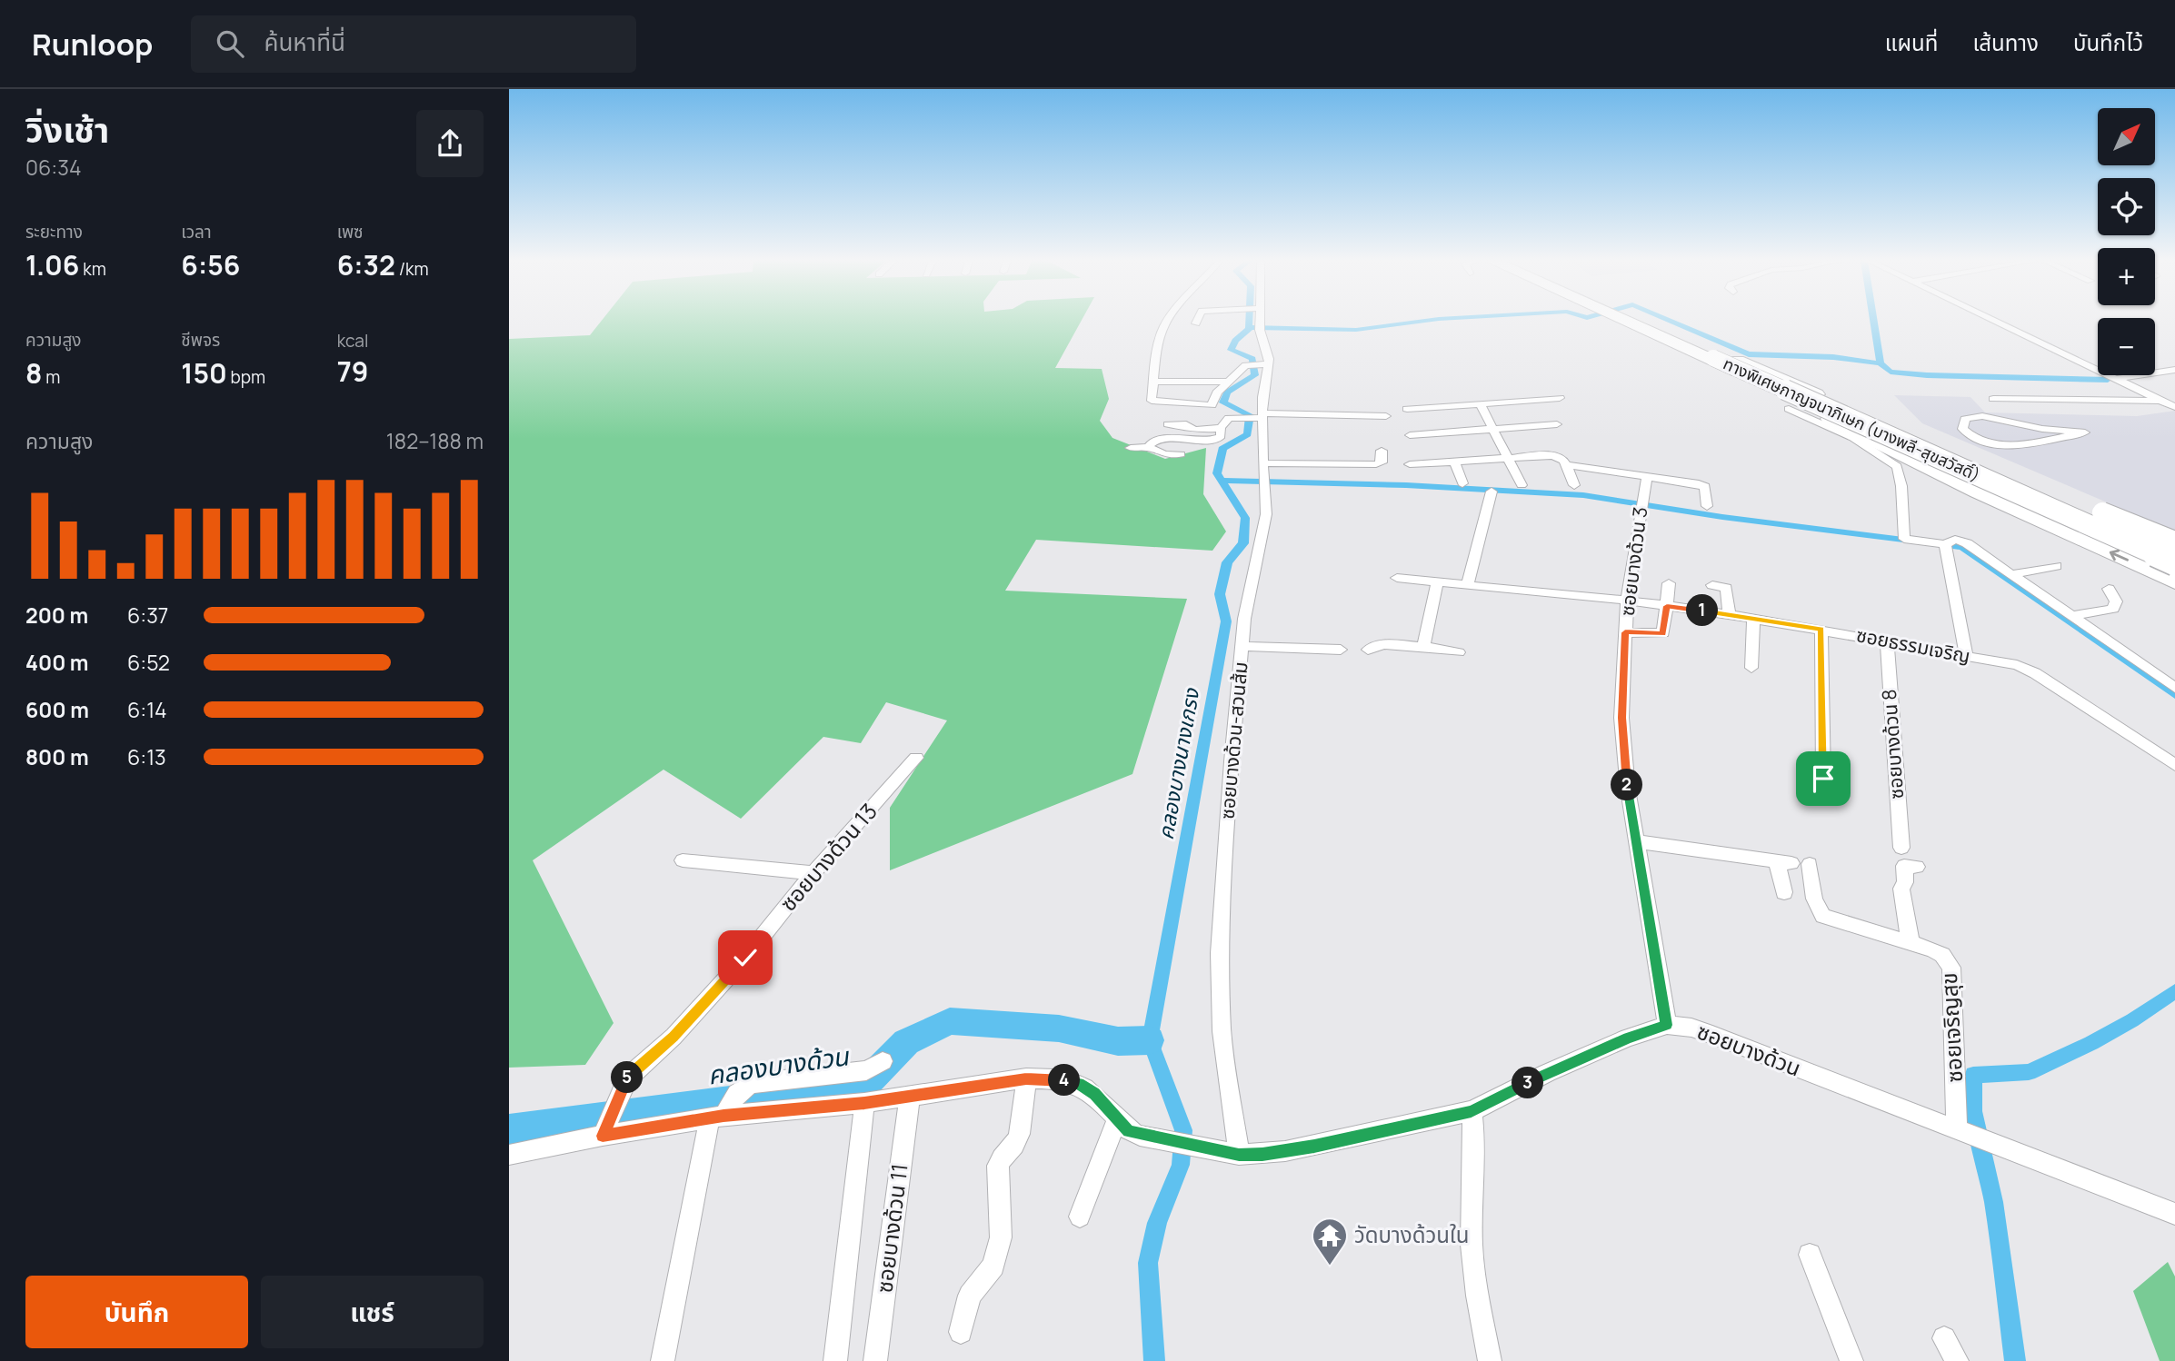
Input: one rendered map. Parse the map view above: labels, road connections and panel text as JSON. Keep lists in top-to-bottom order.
{
  "streets": {
    "highway": ["ทางพิเศษกาญจนาภิเษก (บางพลี-สุขสวัสดิ์)"],
    "street": [
      "ซอยบางด้วน 3",
      "ซอยธรรมเจริญ",
      "ซอยบางด้วน-สวนส้ม",
      "ซอยบางด้วน 8",
      "ซอยบางด้วน 13",
      "ซอยเจริญสุข",
      "ซอยบางด้วน",
      "ซอยบางด้วน 11"
    ]
  },
  "crossings": [
    ["ซอยบางด้วน 3", "ซอยธรรมเจริญ"],
    ["ซอยบางด้วน 3", "ซอยบางด้วน"],
    ["ซอยธรรมเจริญ", "ซอยบางด้วน 8"],
    ["ซอยบางด้วน-สวนส้ม", "ซอยบางด้วน"],
    ["ซอยบางด้วน 13", "ซอยบางด้วน"],
    ["ซอยเจริญสุข", "ซอยบางด้วน"],
    ["ซอยบางด้วน", "ซอยบางด้วน 11"]
  ],
  "water": ["คลองบางนางเกรง", "คลองบางด้วน"],
  "places": {
    "temple": ["วัดบางด้วนใน"]
  },
  "north": "top right",
  "page": {
    "header": "Runloop",
    "search": "ค้นหาที่นี่",
    "nav": ["แผนที่", "เส้นทาง", "บันทึกไว้"],
    "heading": ["วิ่งเช้า", "06:34"],
    "map_buttons": ["+", "−"],
    "stats": [
      ["ระยะทาง", "1.06 km"],
      ["เวลา", "6:56"],
      ["เพซ", "6:32 /km"],
      ["ความสูง", "8 m"],
      ["ชีพจร", "150 bpm"],
      ["kcal", "79"]
    ],
    "chart": ["ความสูง", "182–188 m"],
    "list": [
      {
        "name": "200 m",
        "note": "6:37"
      },
      {
        "name": "400 m",
        "note": "6:52"
      },
      {
        "name": "600 m",
        "note": "6:14"
      },
      {
        "name": "800 m",
        "note": "6:13"
      }
    ],
    "pins": [
      "1",
      "2",
      "5",
      "4",
      "3"
    ],
    "buttons": ["บันทึก", "แชร์"]
  }
}
